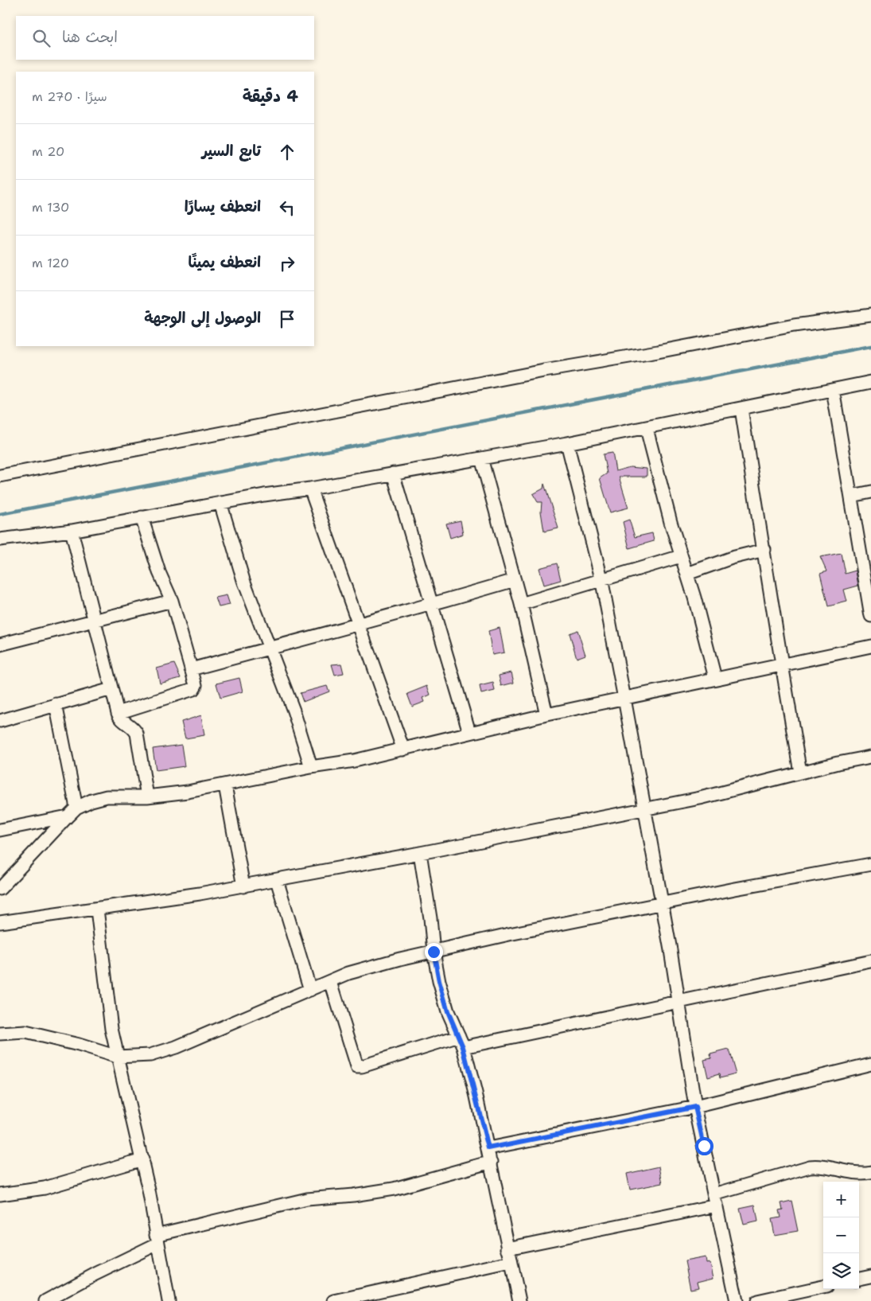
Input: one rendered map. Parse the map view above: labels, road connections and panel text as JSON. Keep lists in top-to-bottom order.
{
  "page": {
    "search": "ابحث هنا",
    "heading": ["4 دقيقة", "سيرًا · 270 m"],
    "list": [
      ["تابع السير", "20 m"],
      ["انعطف يسارًا", "130 m"],
      ["انعطف يمينًا", "120 m"],
      "الوصول إلى الوجهة"
    ],
    "map_buttons": ["+", "−"]
  }
}
